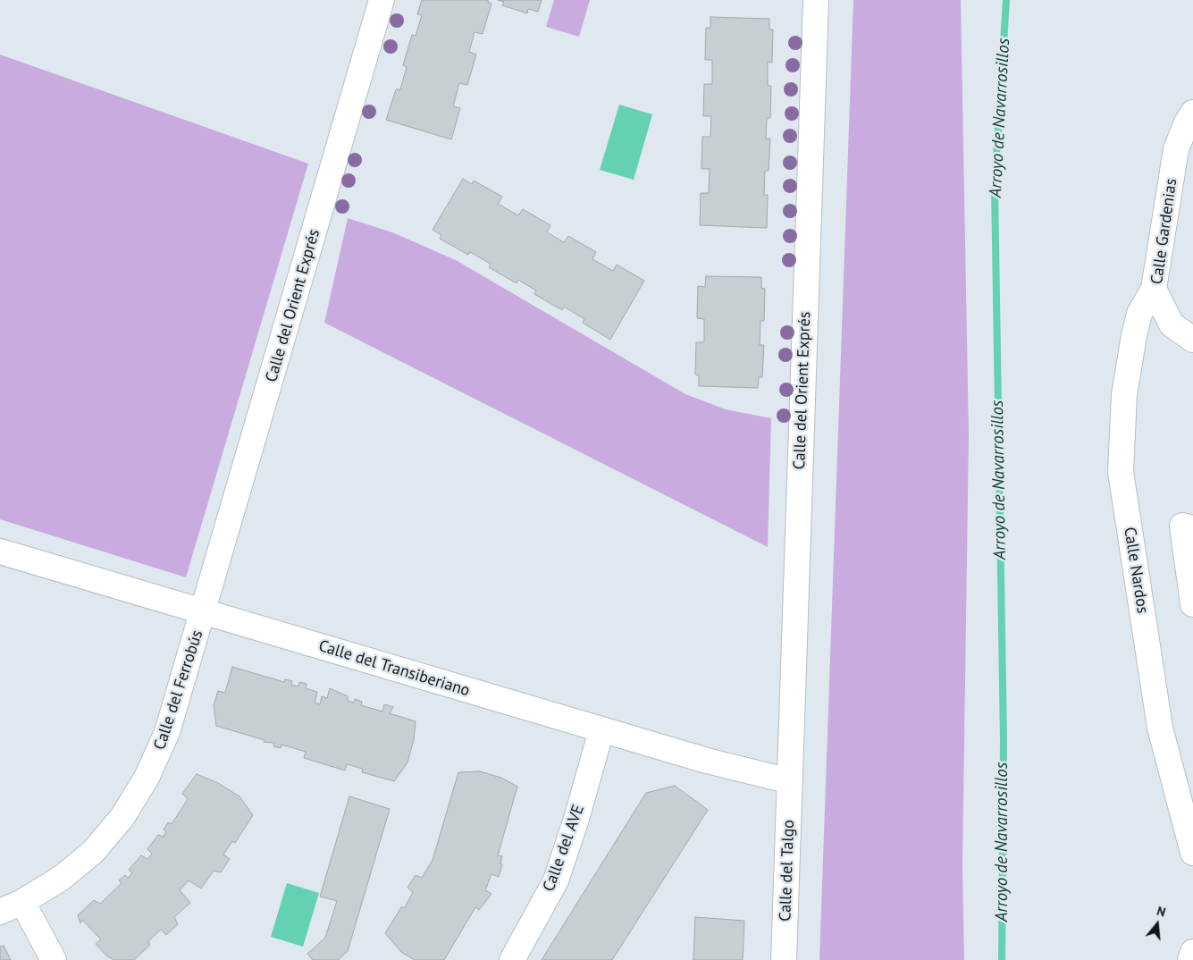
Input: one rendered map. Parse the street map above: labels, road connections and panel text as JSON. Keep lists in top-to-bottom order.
{
  "streets": {
    "street": [
      "Calle Gardenias",
      "Calle del Orient Exprés",
      "Calle Nardos",
      "Calle del Transiberiano",
      "Calle del Ferrobús",
      "Calle del AVE",
      "Calle del Talgo"
    ]
  },
  "crossings": [
    ["Calle Gardenias", "Calle Nardos"],
    ["Calle del Orient Exprés", "Calle del Transiberiano"],
    ["Calle del Orient Exprés", "Calle del Ferrobús"],
    ["Calle del Orient Exprés", "Calle del Talgo"],
    ["Calle del Transiberiano", "Calle del Ferrobús"],
    ["Calle del Transiberiano", "Calle del AVE"],
    ["Calle del Transiberiano", "Calle del Talgo"]
  ],
  "water": ["Arroyo de Navarrosillos"],
  "north": "top"
}
